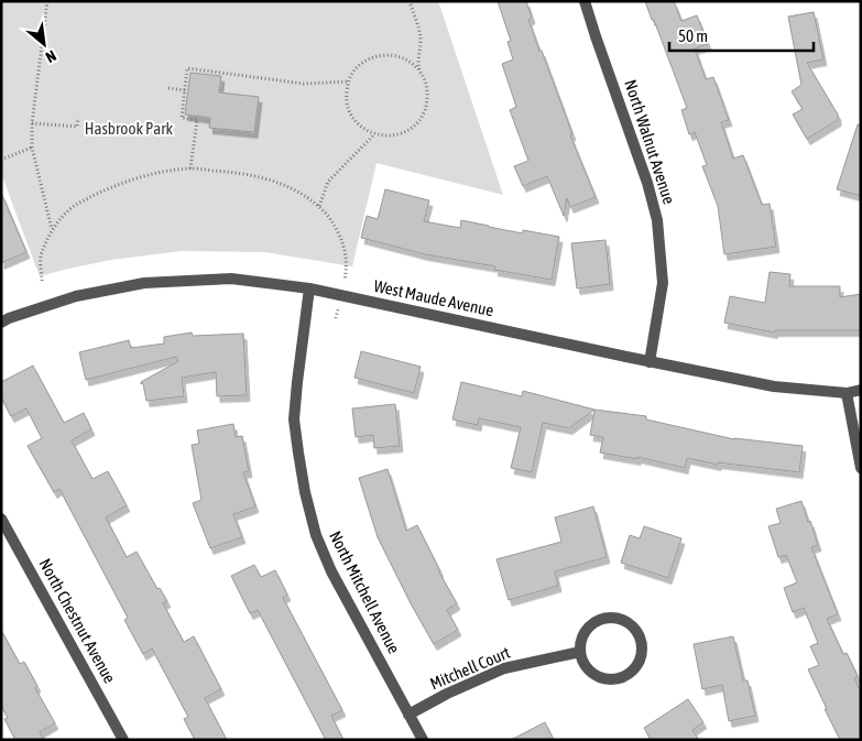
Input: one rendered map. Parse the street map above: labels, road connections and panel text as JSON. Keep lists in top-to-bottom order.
{
  "streets": {
    "street": [
      "North Walnut Avenue",
      "West Maude Avenue",
      "North Mitchell Avenue",
      "North Chestnut Avenue",
      "Mitchell Court"
    ]
  },
  "crossings": [
    ["North Walnut Avenue", "West Maude Avenue"],
    ["West Maude Avenue", "North Mitchell Avenue"],
    ["North Mitchell Avenue", "Mitchell Court"]
  ],
  "parks": ["Hasbrook Park"],
  "scale_bar": "50 m",
  "north": "bottom right"
}
